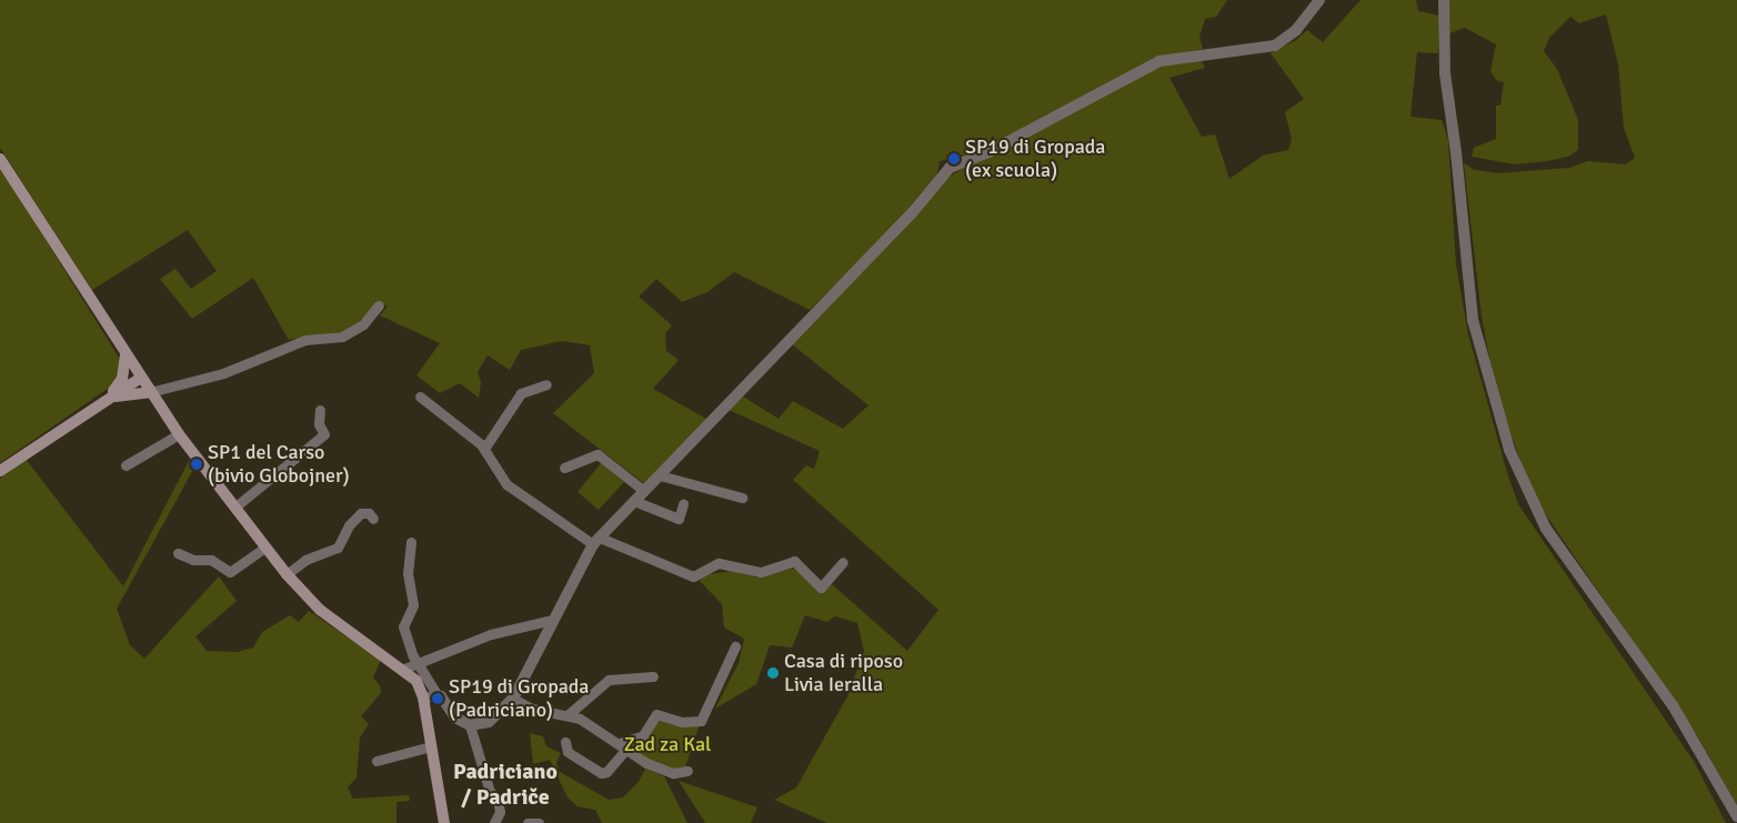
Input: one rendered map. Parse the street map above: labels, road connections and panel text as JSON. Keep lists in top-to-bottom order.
{
  "districts": ["Padriciano / Padriče"],
  "parks": ["Zad za Kal"],
  "places": [
    "SP19 di Gropada (ex scuola)",
    "SP1 del Carso (bivio Globojner)",
    "Casa di riposo Livia Ieralla",
    "SP19 di Gropada (Padriciano)"
  ]
}
